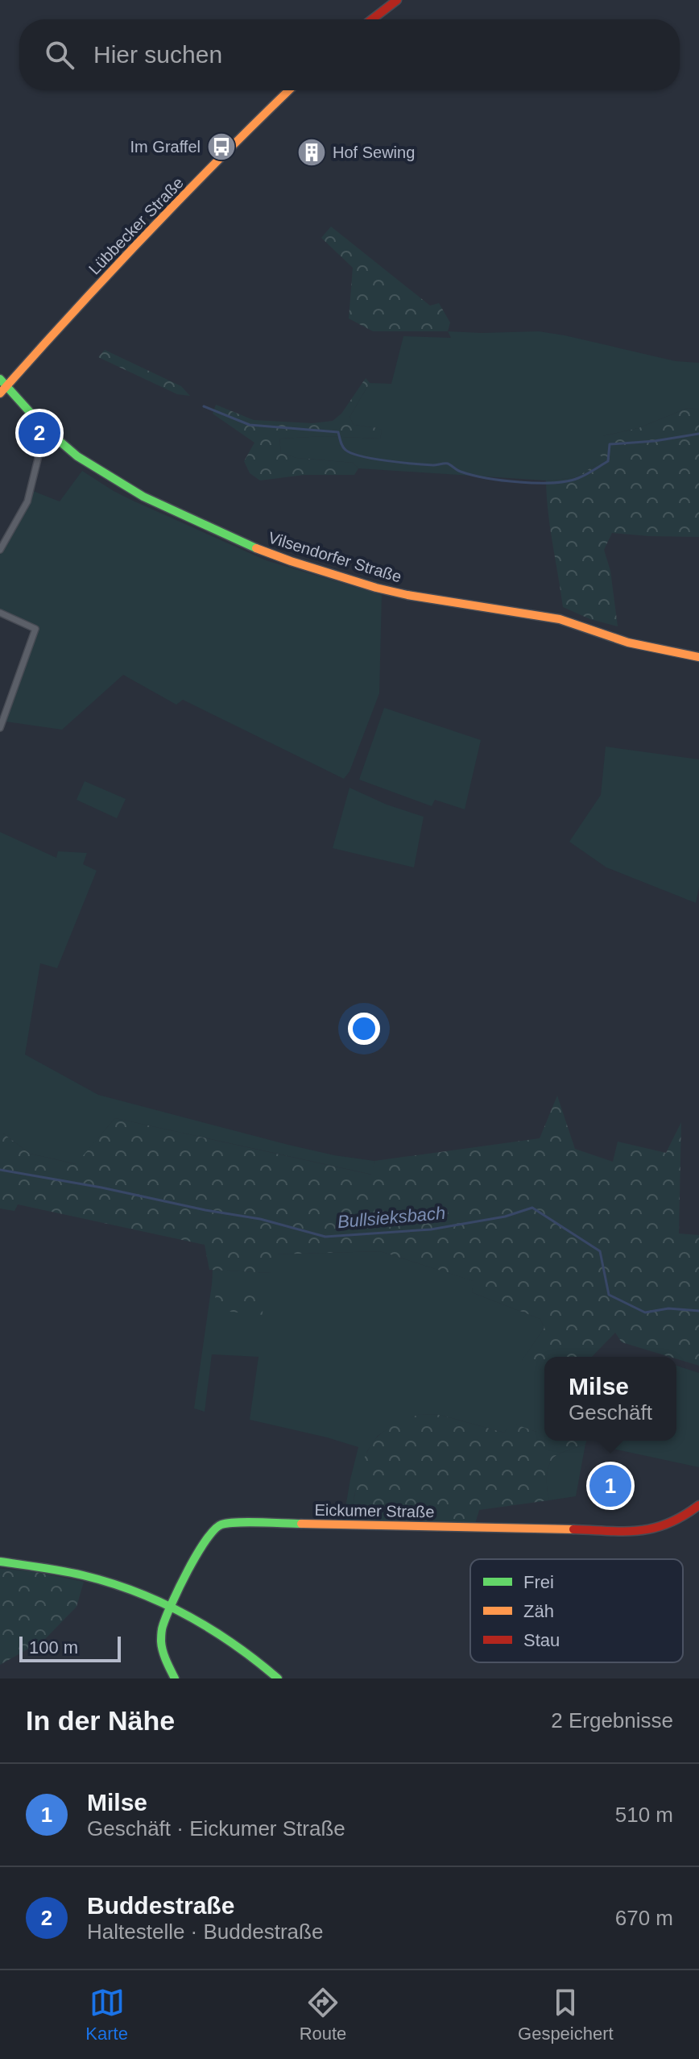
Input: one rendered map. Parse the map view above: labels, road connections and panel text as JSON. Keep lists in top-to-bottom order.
{
  "streets": {
    "street": ["Lübbecker Straße", "Vilsendorfer Straße", "Eickumer Straße"]
  },
  "crossings": [
    ["Lübbecker Straße", "Vilsendorfer Straße"]
  ],
  "water": ["Bullsieksbach"],
  "places": {
    "bus stop": ["Im Graffel"],
    "building": ["Hof Sewing"]
  },
  "legend": ["Frei", "Zäh", "Stau"],
  "scale_bar": "100 m",
  "page": {
    "search": "Hier suchen",
    "pins": ["2", "1"],
    "popup": ["Milse", "Geschäft"],
    "scale": "100 m",
    "heading": ["In der Nähe", "2 Ergebnisse"],
    "list": [
      {
        "mark": "1",
        "name": "Milse",
        "note": "Geschäft · Eickumer Straße",
        "value": "510 m"
      },
      {
        "mark": "2",
        "name": "Buddestraße",
        "note": "Haltestelle · Buddestraße",
        "value": "670 m"
      }
    ],
    "nav": ["Karte", "Route", "Gespeichert"]
  }
}
